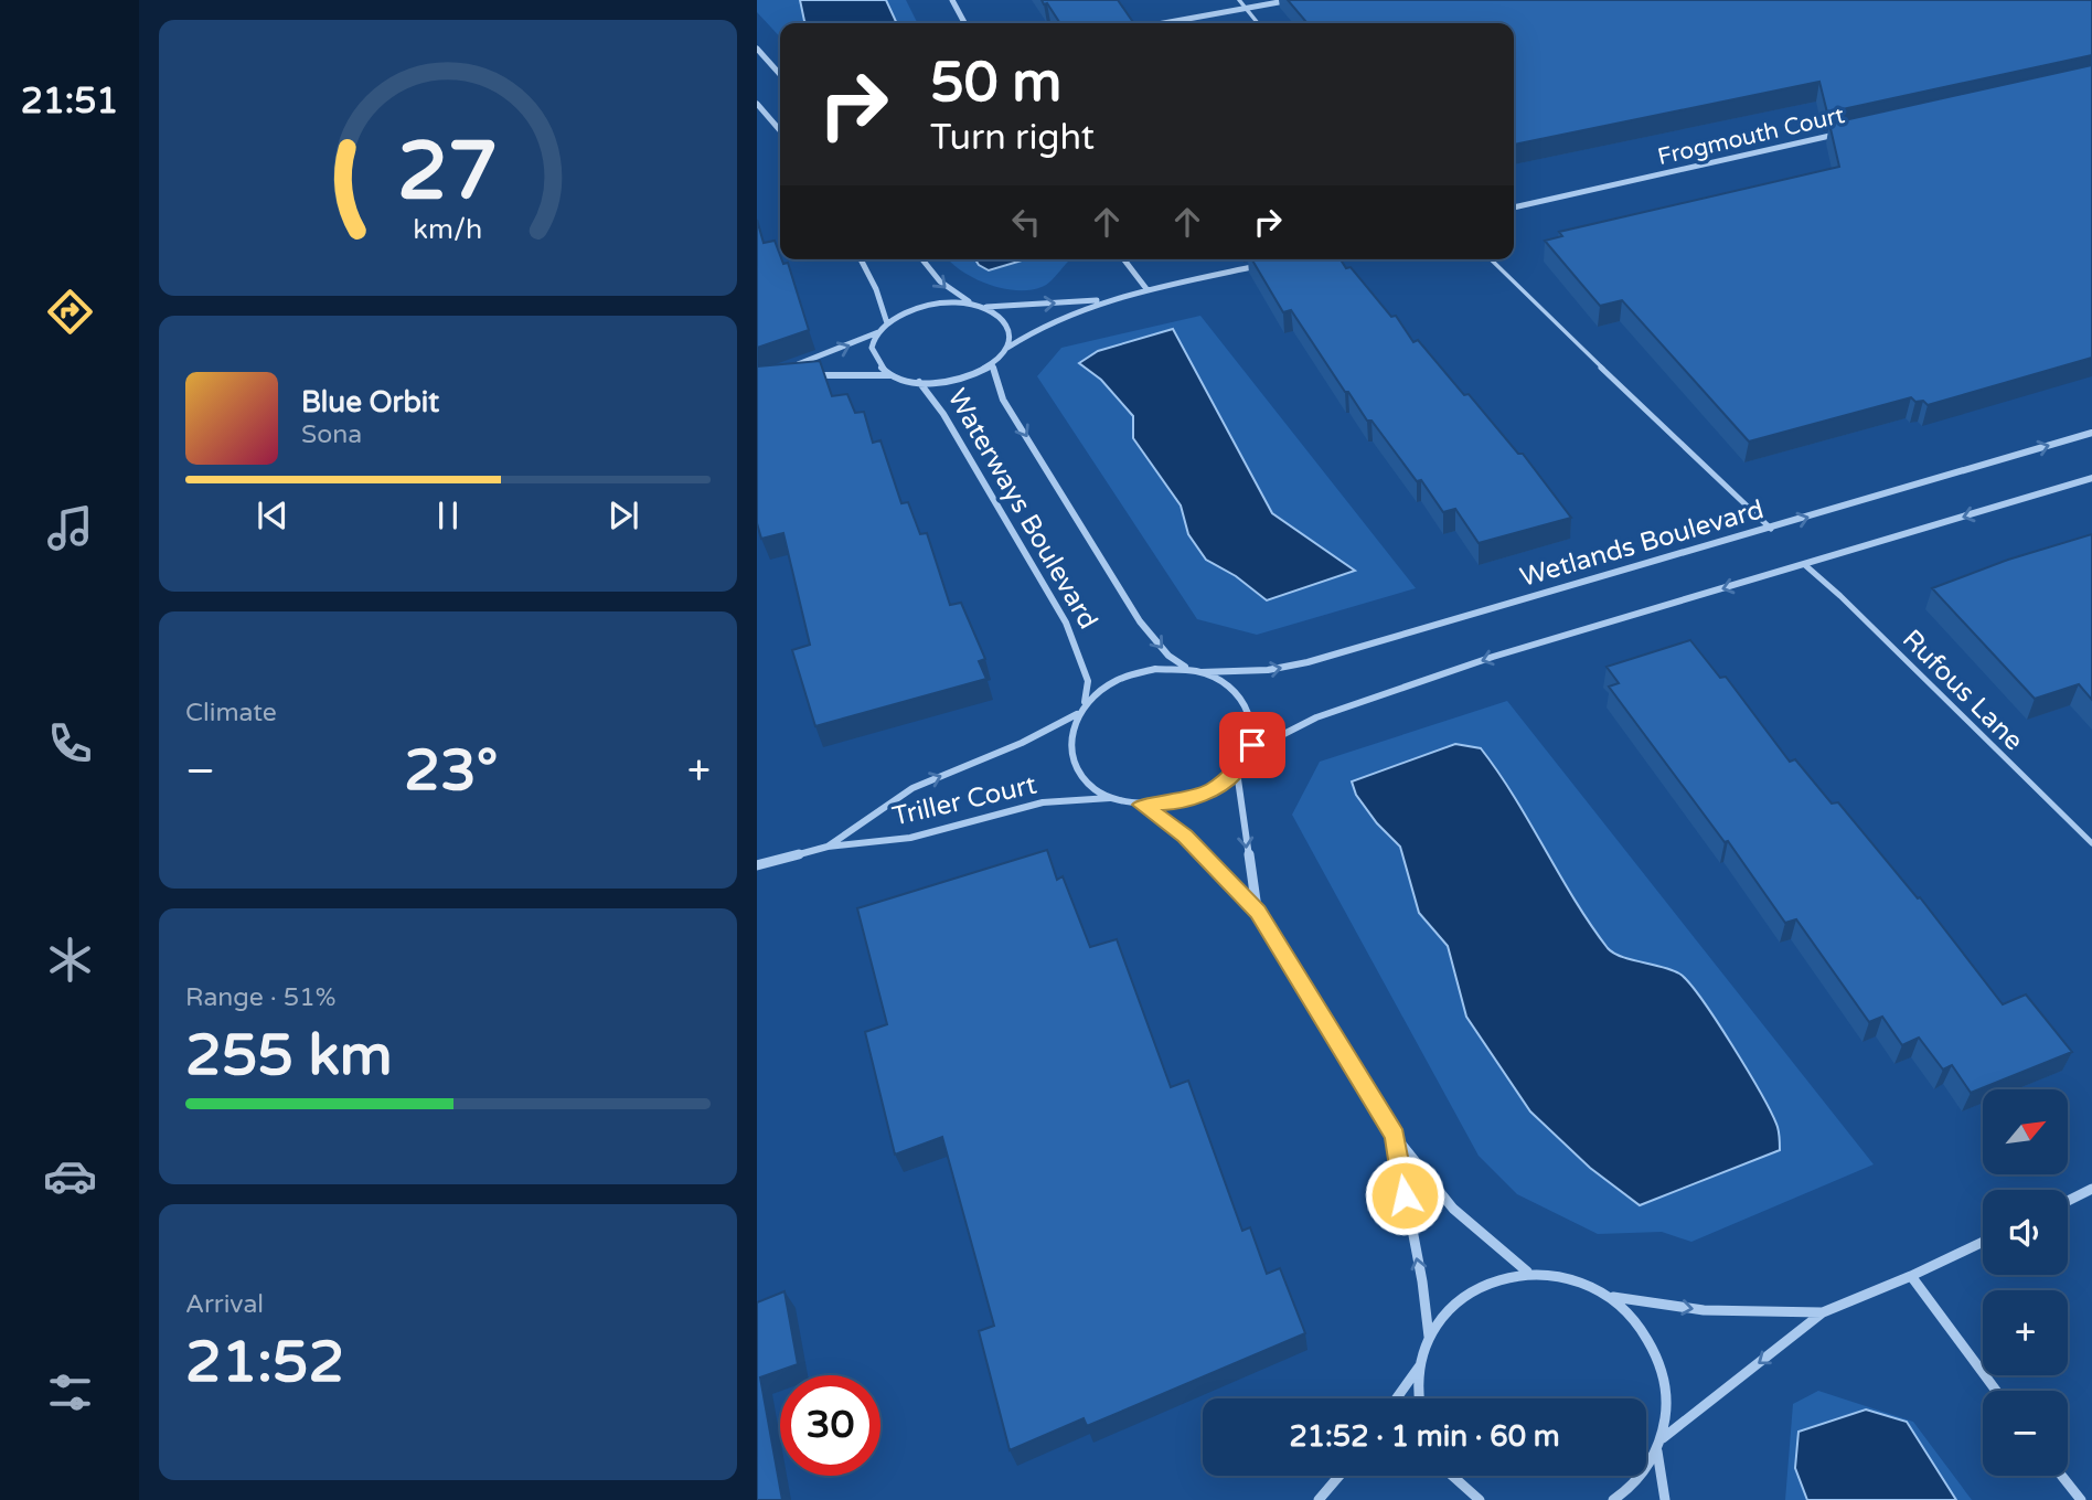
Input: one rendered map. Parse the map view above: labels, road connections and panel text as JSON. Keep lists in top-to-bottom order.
{
  "streets": {
    "street": [
      "Frogmouth Court",
      "Waterways Boulevard",
      "Wetlands Boulevard",
      "Triller Court"
    ],
    "lane": ["Rufous Lane"]
  },
  "crossings": [
    ["Waterways Boulevard", "Wetlands Boulevard"],
    ["Waterways Boulevard", "Triller Court"],
    ["Wetlands Boulevard", "Triller Court"]
  ],
  "north": "top right",
  "page": {
    "tabs": "21:51",
    "turn": ["50 m", "Turn right"],
    "song": ["Blue Orbit", "Sona"],
    "tile": [
      "Climate",
      ["Range · 51%", "255 km"],
      ["Arrival", "21:52"]
    ],
    "heat": ["−", "23°", "+"],
    "map_buttons": ["+", "−"],
    "limit": "30",
    "trip": "21:52 · 1 min · 60 m",
    "gauge": ["27", "km/h"]
  }
}
